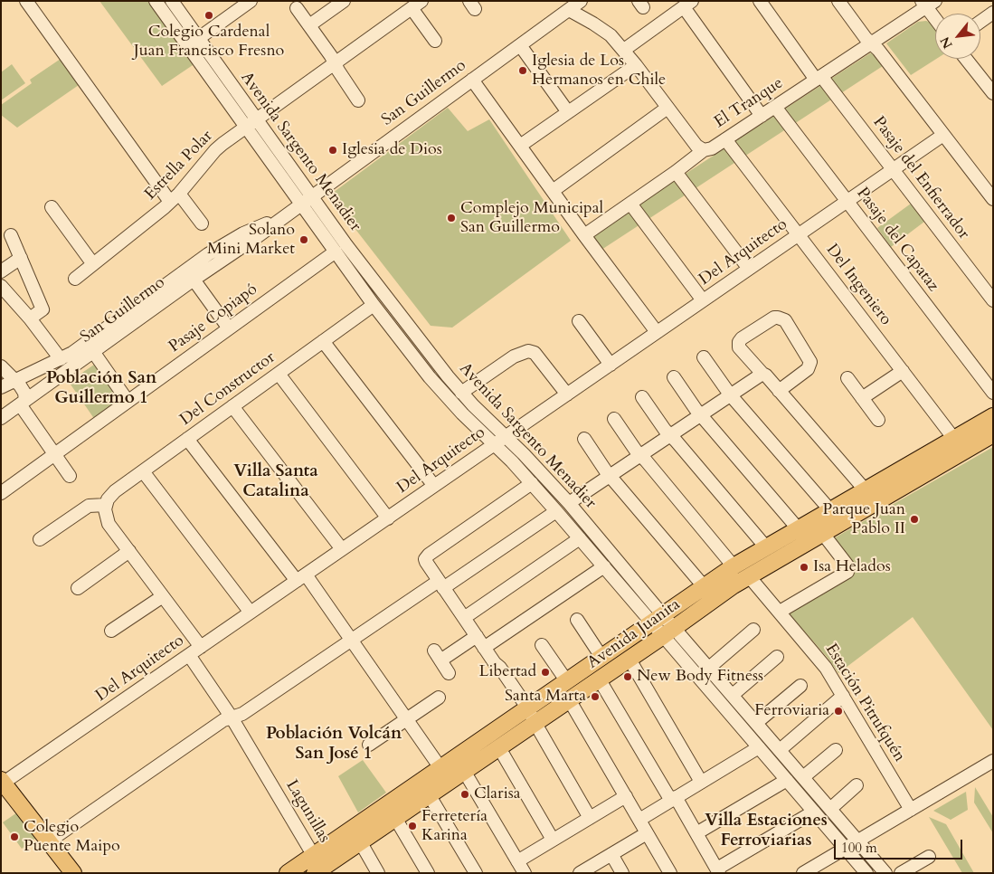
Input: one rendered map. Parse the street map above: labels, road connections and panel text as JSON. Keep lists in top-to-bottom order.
{
  "streets": {
    "main road": ["Avenida Juanita"],
    "street": [
      "San Guillermo",
      "El Tranque",
      "Avenida Sargento Menadier",
      "Estrella Polar",
      "Pasaje del Enfierrador",
      "Pasaje del Capataz",
      "Del Arquitecto",
      "Del Ingeniero",
      "Pasaje Copiapó",
      "Del Constructor",
      "Estación Pitrufquén",
      "Lagunillas"
    ]
  },
  "crossings": [
    ["San Guillermo", "Avenida Sargento Menadier"],
    ["El Tranque", "Pasaje del Enfierrador"],
    ["El Tranque", "Pasaje del Capataz"],
    ["El Tranque", "Del Ingeniero"],
    ["Avenida Sargento Menadier", "Estrella Polar"],
    ["Avenida Sargento Menadier", "Del Arquitecto"],
    ["Avenida Sargento Menadier", "Pasaje Copiapó"],
    ["Avenida Sargento Menadier", "Del Constructor"],
    ["Avenida Sargento Menadier", "Avenida Juanita"],
    ["Pasaje del Enfierrador", "Del Arquitecto"],
    ["Pasaje del Capataz", "Del Arquitecto"],
    ["Del Arquitecto", "Del Ingeniero"],
    ["Del Arquitecto", "Lagunillas"],
    ["Del Ingeniero", "Avenida Juanita"],
    ["Avenida Juanita", "Estación Pitrufquén"],
    ["Avenida Juanita", "Lagunillas"]
  ],
  "districts": [
    "Población San Guillermo 1",
    "Villa Santa Catalina",
    "Población Volcán San José 1",
    "Villa Estaciones Ferroviarias"
  ],
  "places": [
    "Colegio Cardenal Juan Francisco Fresno",
    "Iglesia de Los Hermanos en Chile",
    "Iglesia de Dios",
    "Complejo Municipal San Guillermo",
    "Solano Mini Market",
    "Parque Juan Pablo II",
    "Isa Helados",
    "Libertad",
    "New Body Fitness",
    "Santa Marta",
    "Ferroviaria",
    "Clarisa",
    "Ferretería Karina",
    "Colegio Puente Maipo"
  ],
  "scale_bar": "100 m",
  "north": "bottom left"
}
